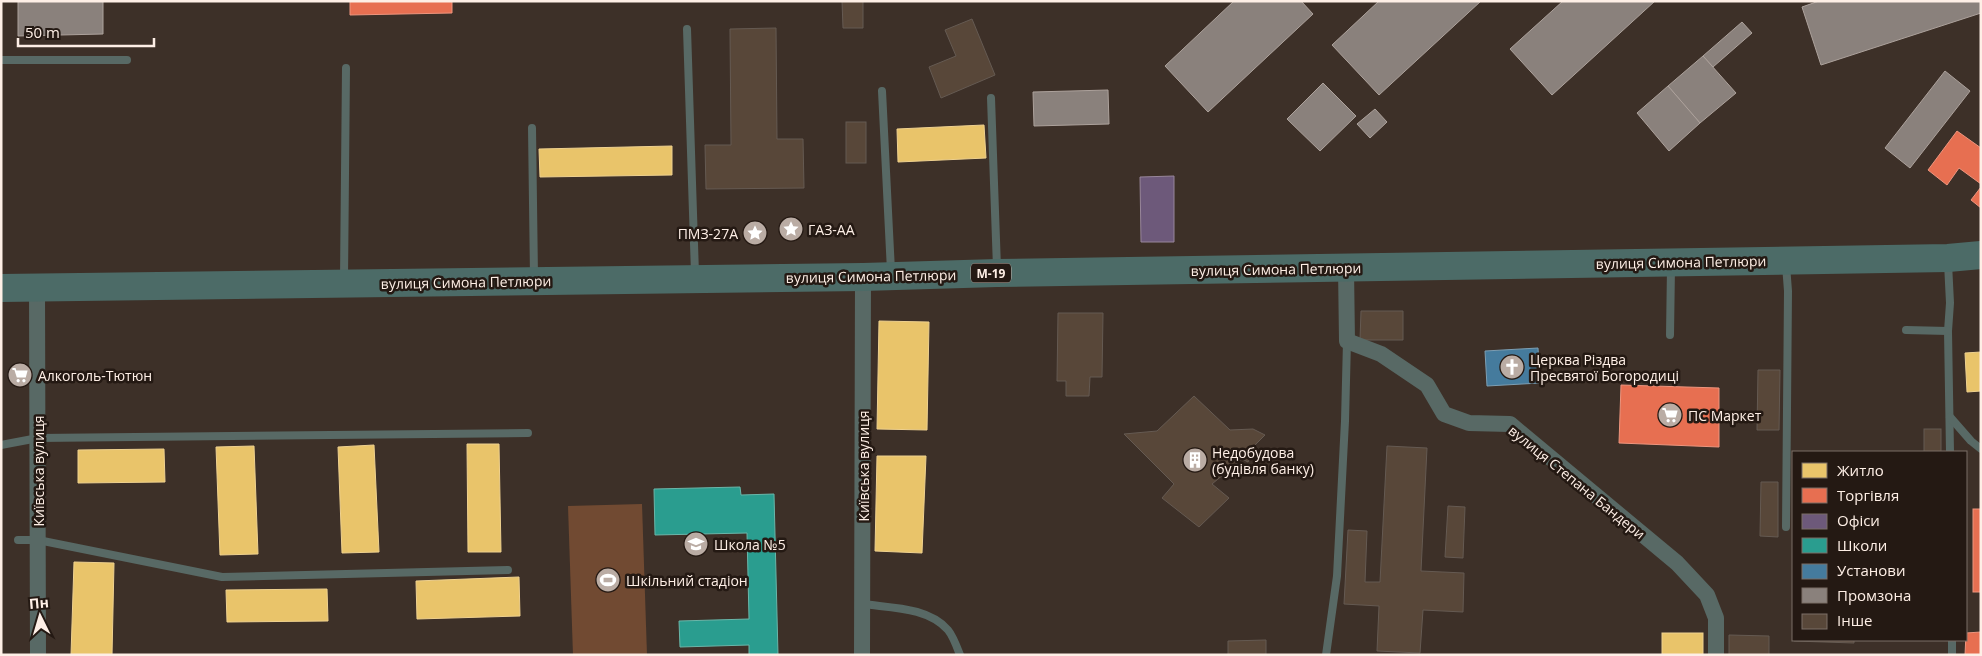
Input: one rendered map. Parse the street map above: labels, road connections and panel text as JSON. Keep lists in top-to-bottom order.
{
  "streets": {
    "highway": ["вулиця Симона Петлюри", "М-19"],
    "street": ["Київська вулиця", "вулиця Степана Бандери"]
  },
  "crossings": [
    ["вулиця Симона Петлюри", "Київська вулиця"]
  ],
  "places": {
    "place": ["ГАЗ-АА", "ПМЗ-27А"],
    "church": ["Церква Різдва Пресвятої Богородиці"],
    "supermarket": ["Алкоголь-Тютюн", "ПС Маркет"],
    "building": ["Недобудова (будівля банку)"],
    "school or university": ["Школа №5"],
    "sports": ["Шкільний стадіон"]
  },
  "legend": [
    "Житло",
    "Торгівля",
    "Офіси",
    "Школи",
    "Установи",
    "Промзона",
    "Інше"
  ],
  "scale_bar": "50 m",
  "north": "top"
}
